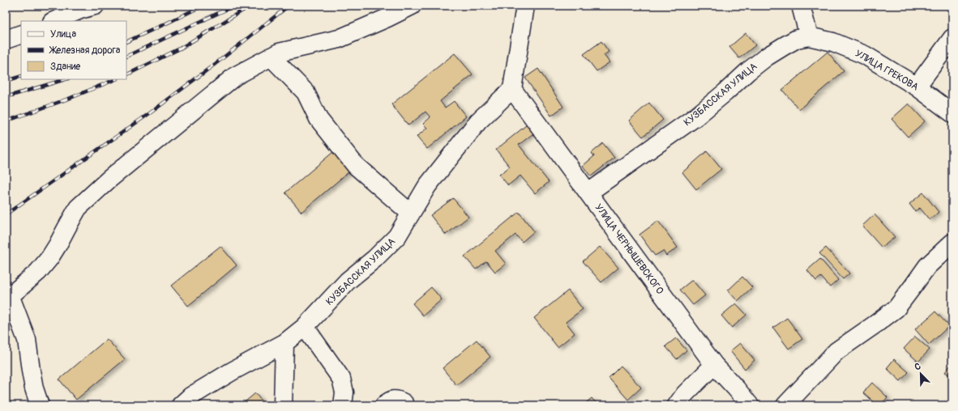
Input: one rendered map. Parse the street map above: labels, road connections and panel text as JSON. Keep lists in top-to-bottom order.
{
  "streets": {
    "street": ["УЛИЦА ГРЕКОВА", "КУЗБАССКАЯ УЛИЦА", "УЛИЦА ЧЕРНЫШЕВСКОГО"]
  },
  "crossings": [
    ["УЛИЦА ГРЕКОВА", "КУЗБАССКАЯ УЛИЦА"],
    ["КУЗБАССКАЯ УЛИЦА", "УЛИЦА ЧЕРНЫШЕВСКОГО"]
  ],
  "legend": ["Улица", "Железная дорога", "Здание"],
  "north": "top left"
}
